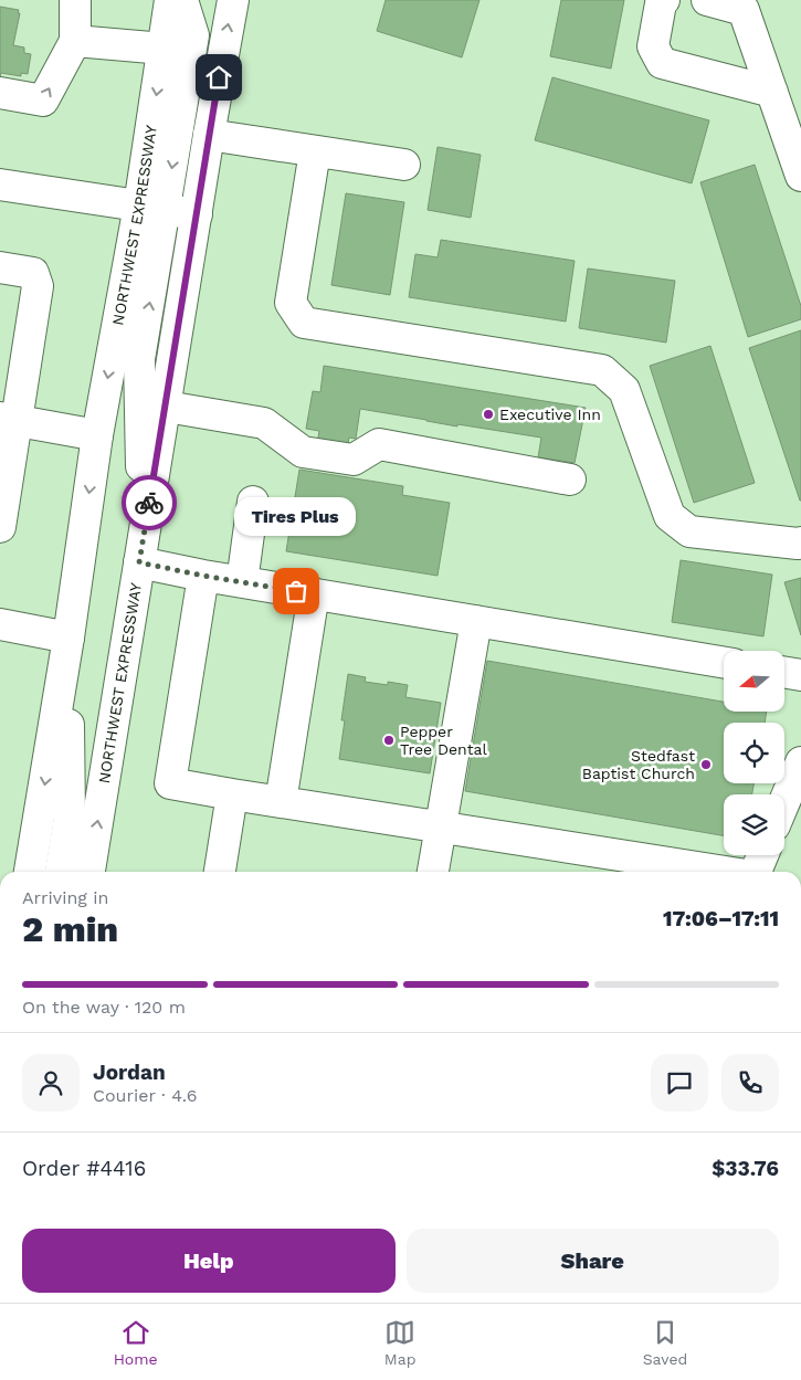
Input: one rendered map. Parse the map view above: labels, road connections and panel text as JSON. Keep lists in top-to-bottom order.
{
  "streets": {
    "main road": ["NORTHWEST EXPRESSWAY"]
  },
  "places": [
    "Executive Inn",
    "Tires Plus",
    "Pepper Tree Dental",
    "Stedfast Baptist Church"
  ],
  "north": "left",
  "page": {
    "bubble": "Tires Plus",
    "heading": ["2 min", "Arriving in", "17:06–17:11"],
    "panel": [
      "Jordan",
      "Courier · 4.6",
      "Order #4416",
      "$33.76"
    ],
    "bar": "On the way · 120 m",
    "buttons": ["Help", "Share"],
    "tabs": ["Home", "Map", "Saved"]
  }
}
